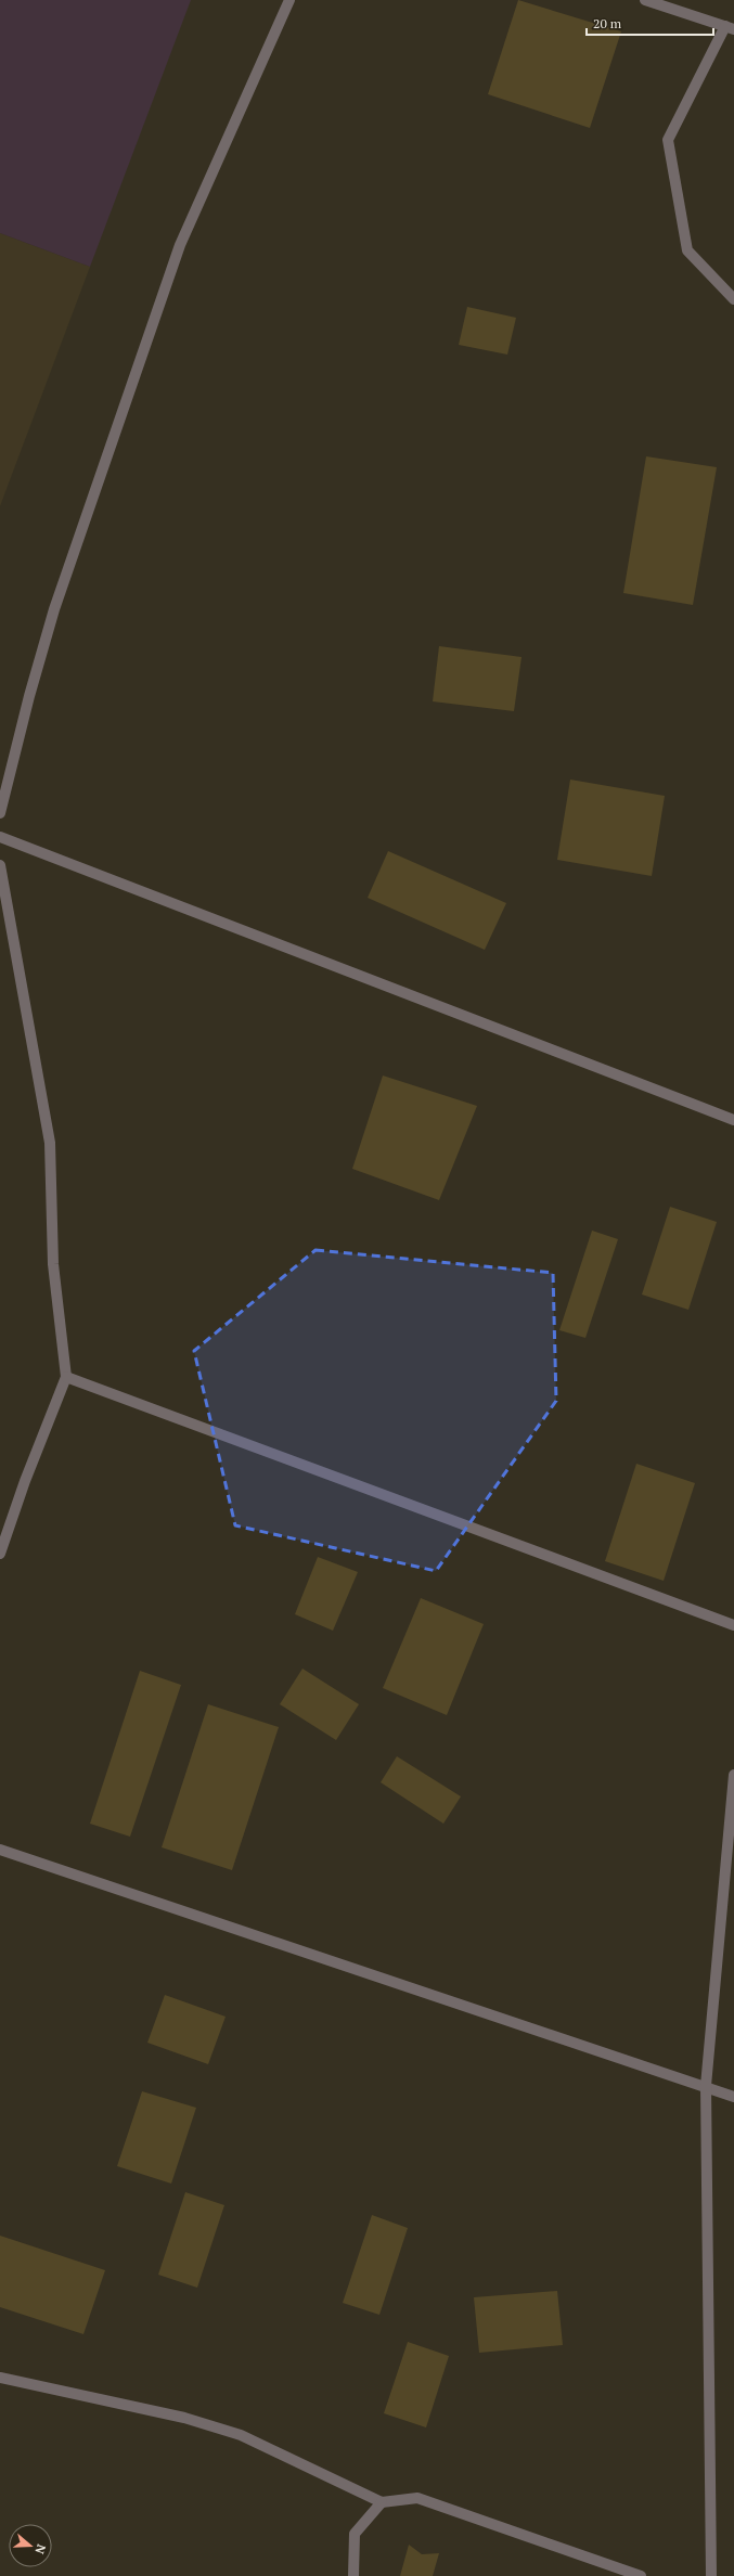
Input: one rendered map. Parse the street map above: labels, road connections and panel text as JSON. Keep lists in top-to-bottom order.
{
  "scale_bar": "20 m",
  "north": "right"
}
